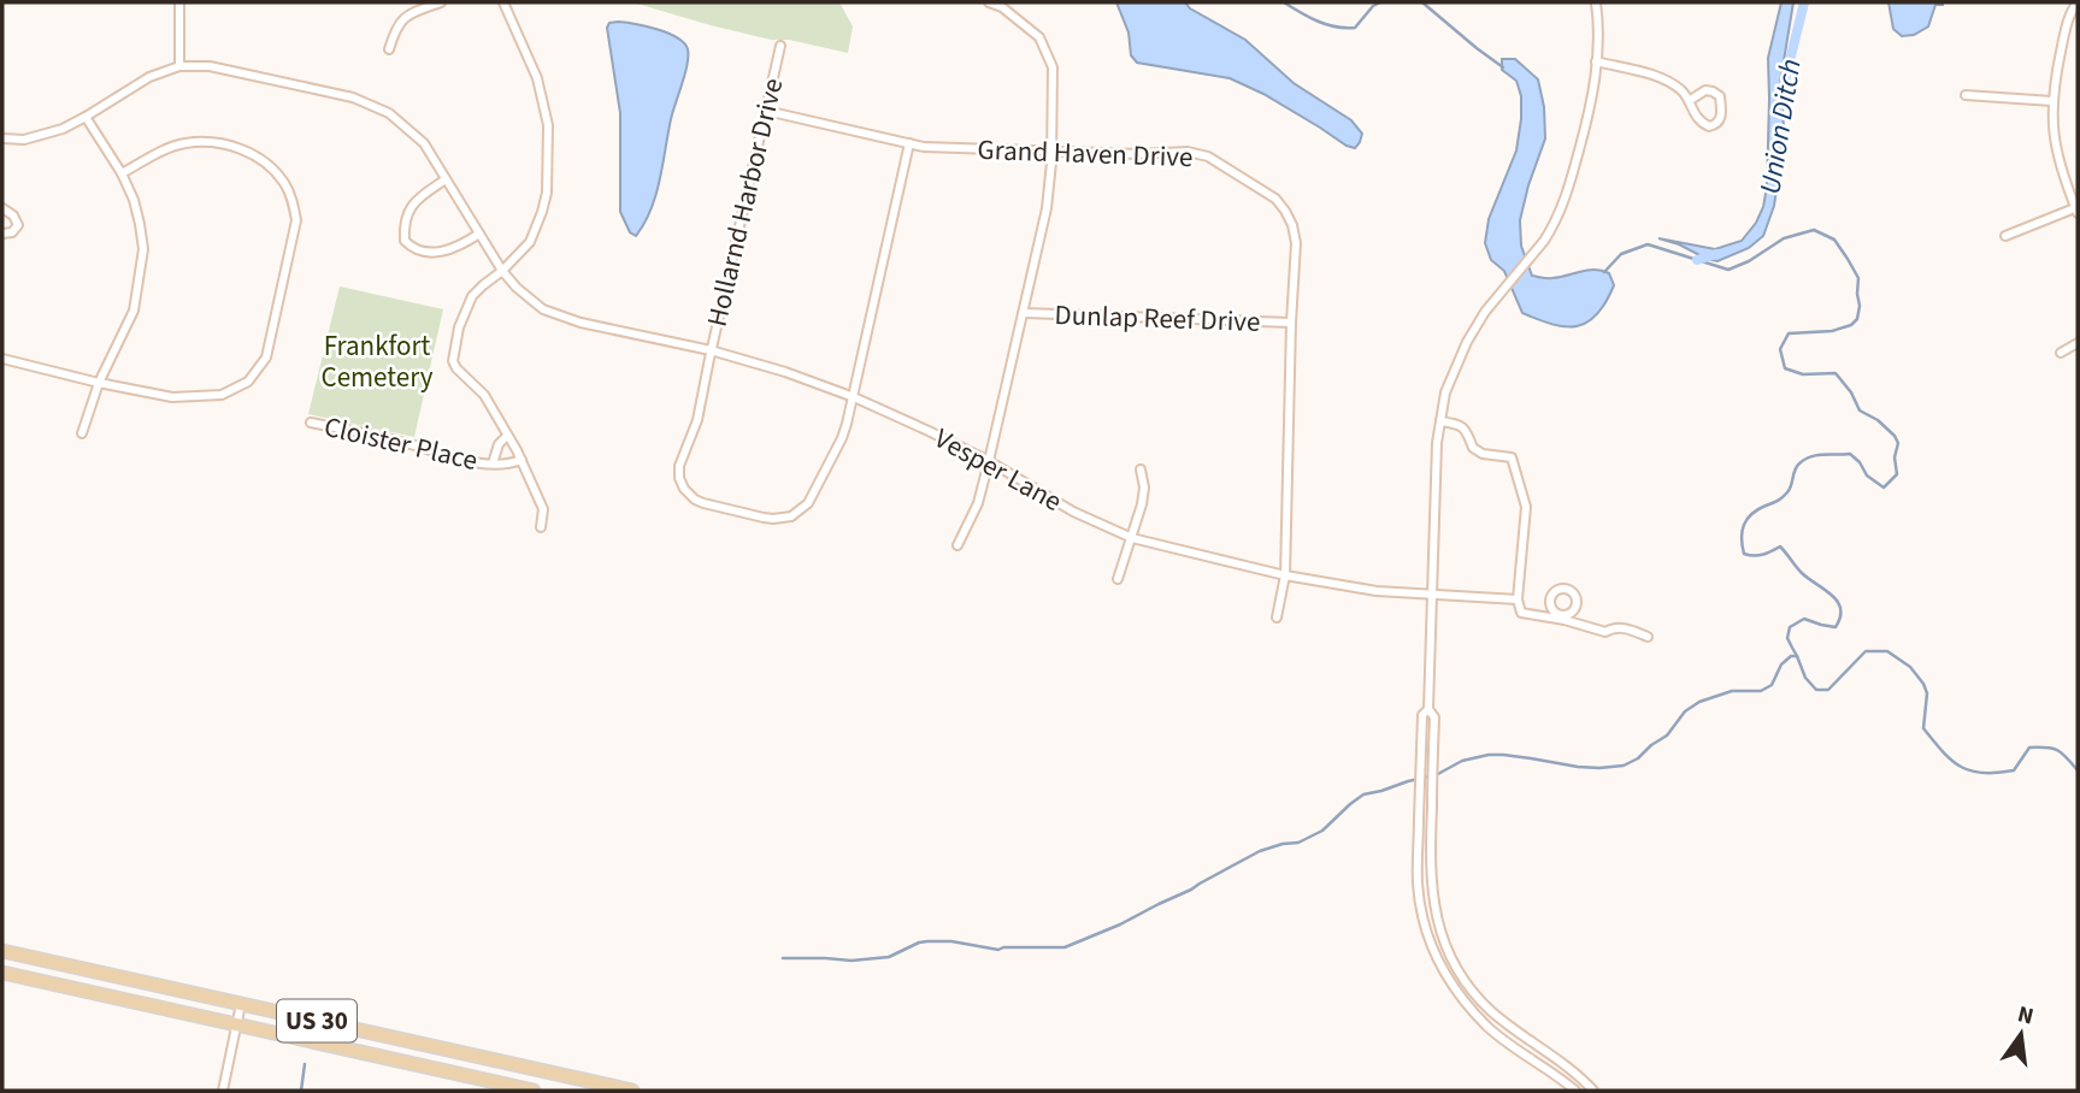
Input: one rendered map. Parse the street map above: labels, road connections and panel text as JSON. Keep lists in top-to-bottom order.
{
  "streets": {
    "main road": ["US 30"],
    "street": [
      "Grand Haven Drive",
      "Hollarnd Harbor Drive",
      "Dunlap Reef Drive",
      "Cloister Place",
      "Vesper Lane"
    ]
  },
  "crossings": [
    ["Grand Haven Drive", "Hollarnd Harbor Drive"],
    ["Grand Haven Drive", "Dunlap Reef Drive"],
    ["Grand Haven Drive", "Vesper Lane"],
    ["Hollarnd Harbor Drive", "Vesper Lane"]
  ],
  "water": ["Union Ditch"],
  "parks": ["Frankfort Cemetery"],
  "north": "top"
}
